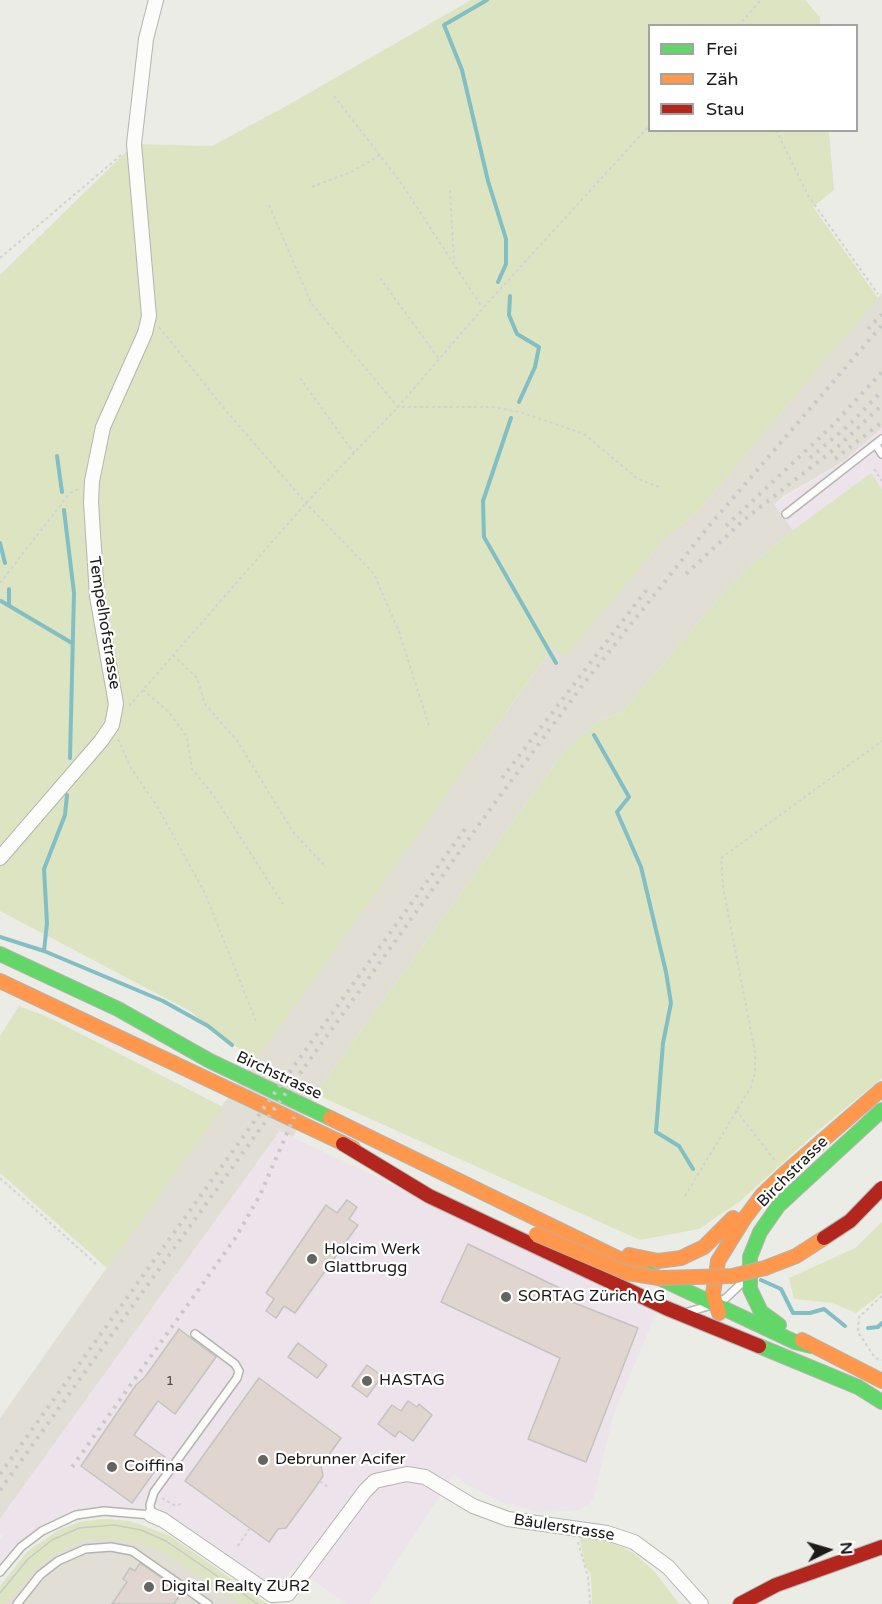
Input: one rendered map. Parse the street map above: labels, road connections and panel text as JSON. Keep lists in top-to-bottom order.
{
  "streets": {
    "main road": ["Birchstrasse"],
    "street": ["Tempelhofstrasse", "Bäulerstrasse"]
  },
  "places": [
    "Holcim Werk Glattbrugg",
    "SORTAG Zürich AG",
    "HASTAG",
    "Debrunner Acifer",
    "Coiffina",
    "Digital Realty ZUR2"
  ],
  "house_numbers": ["1"],
  "legend": ["Frei", "Zäh", "Stau"],
  "north": "right"
}
